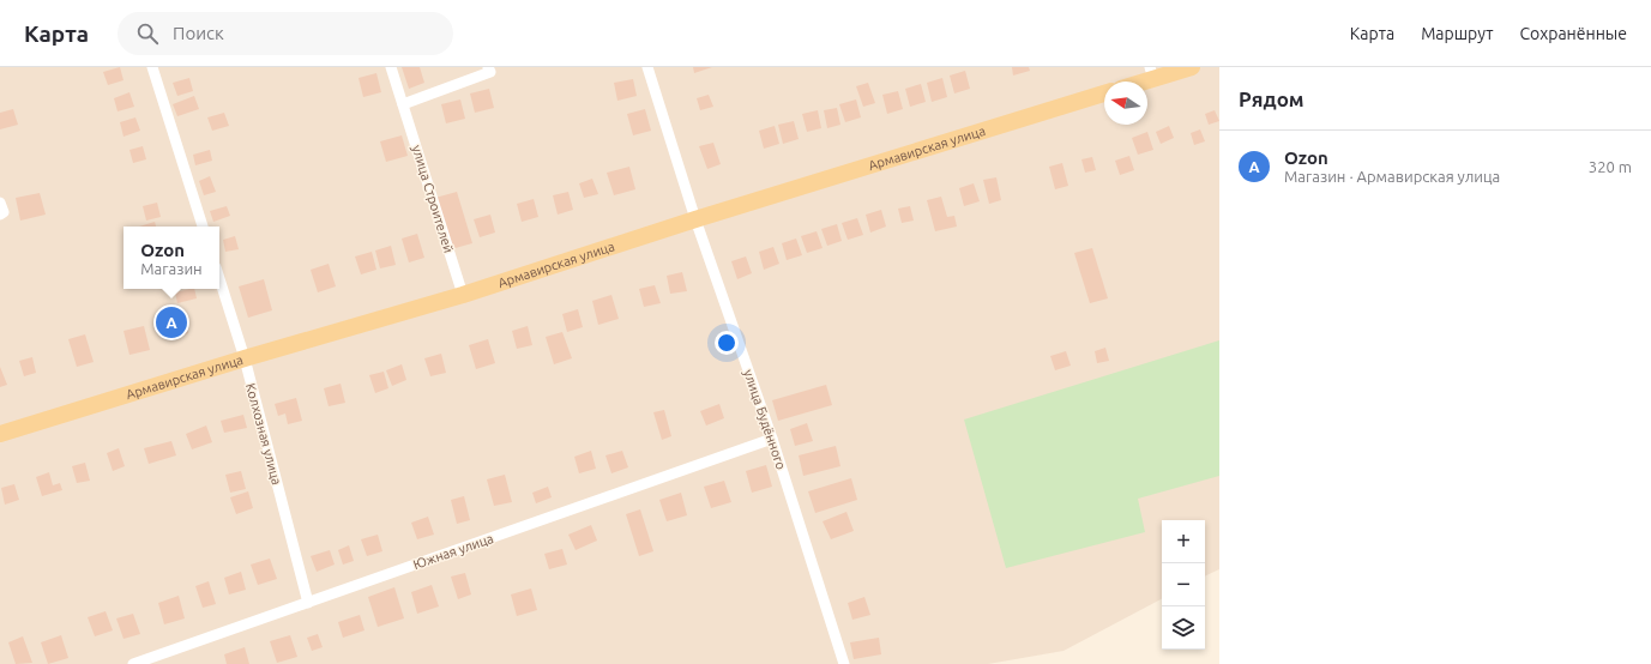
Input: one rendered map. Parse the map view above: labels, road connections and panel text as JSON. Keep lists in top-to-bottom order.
{
  "streets": {
    "main road": ["Армавирская улица"],
    "street": [
      "улица Строителей",
      "улица Будённого",
      "Колхозная улица",
      "Южная улица"
    ]
  },
  "crossings": [
    ["Армавирская улица", "улица Строителей"],
    ["Армавирская улица", "улица Будённого"],
    ["Армавирская улица", "Колхозная улица"],
    ["улица Будённого", "Южная улица"],
    ["Колхозная улица", "Южная улица"]
  ],
  "north": "left",
  "page": {
    "header": "Карта",
    "search": "Поиск",
    "nav": ["Карта", "Маршрут", "Сохранённые"],
    "heading": "Рядом",
    "list": [
      {
        "mark": "A",
        "name": "Ozon",
        "note": "Магазин · Армавирская улица",
        "value": "320 m"
      }
    ],
    "popup": ["Ozon", "Магазин"],
    "pins": "A",
    "map_buttons": ["+", "−"]
  }
}
